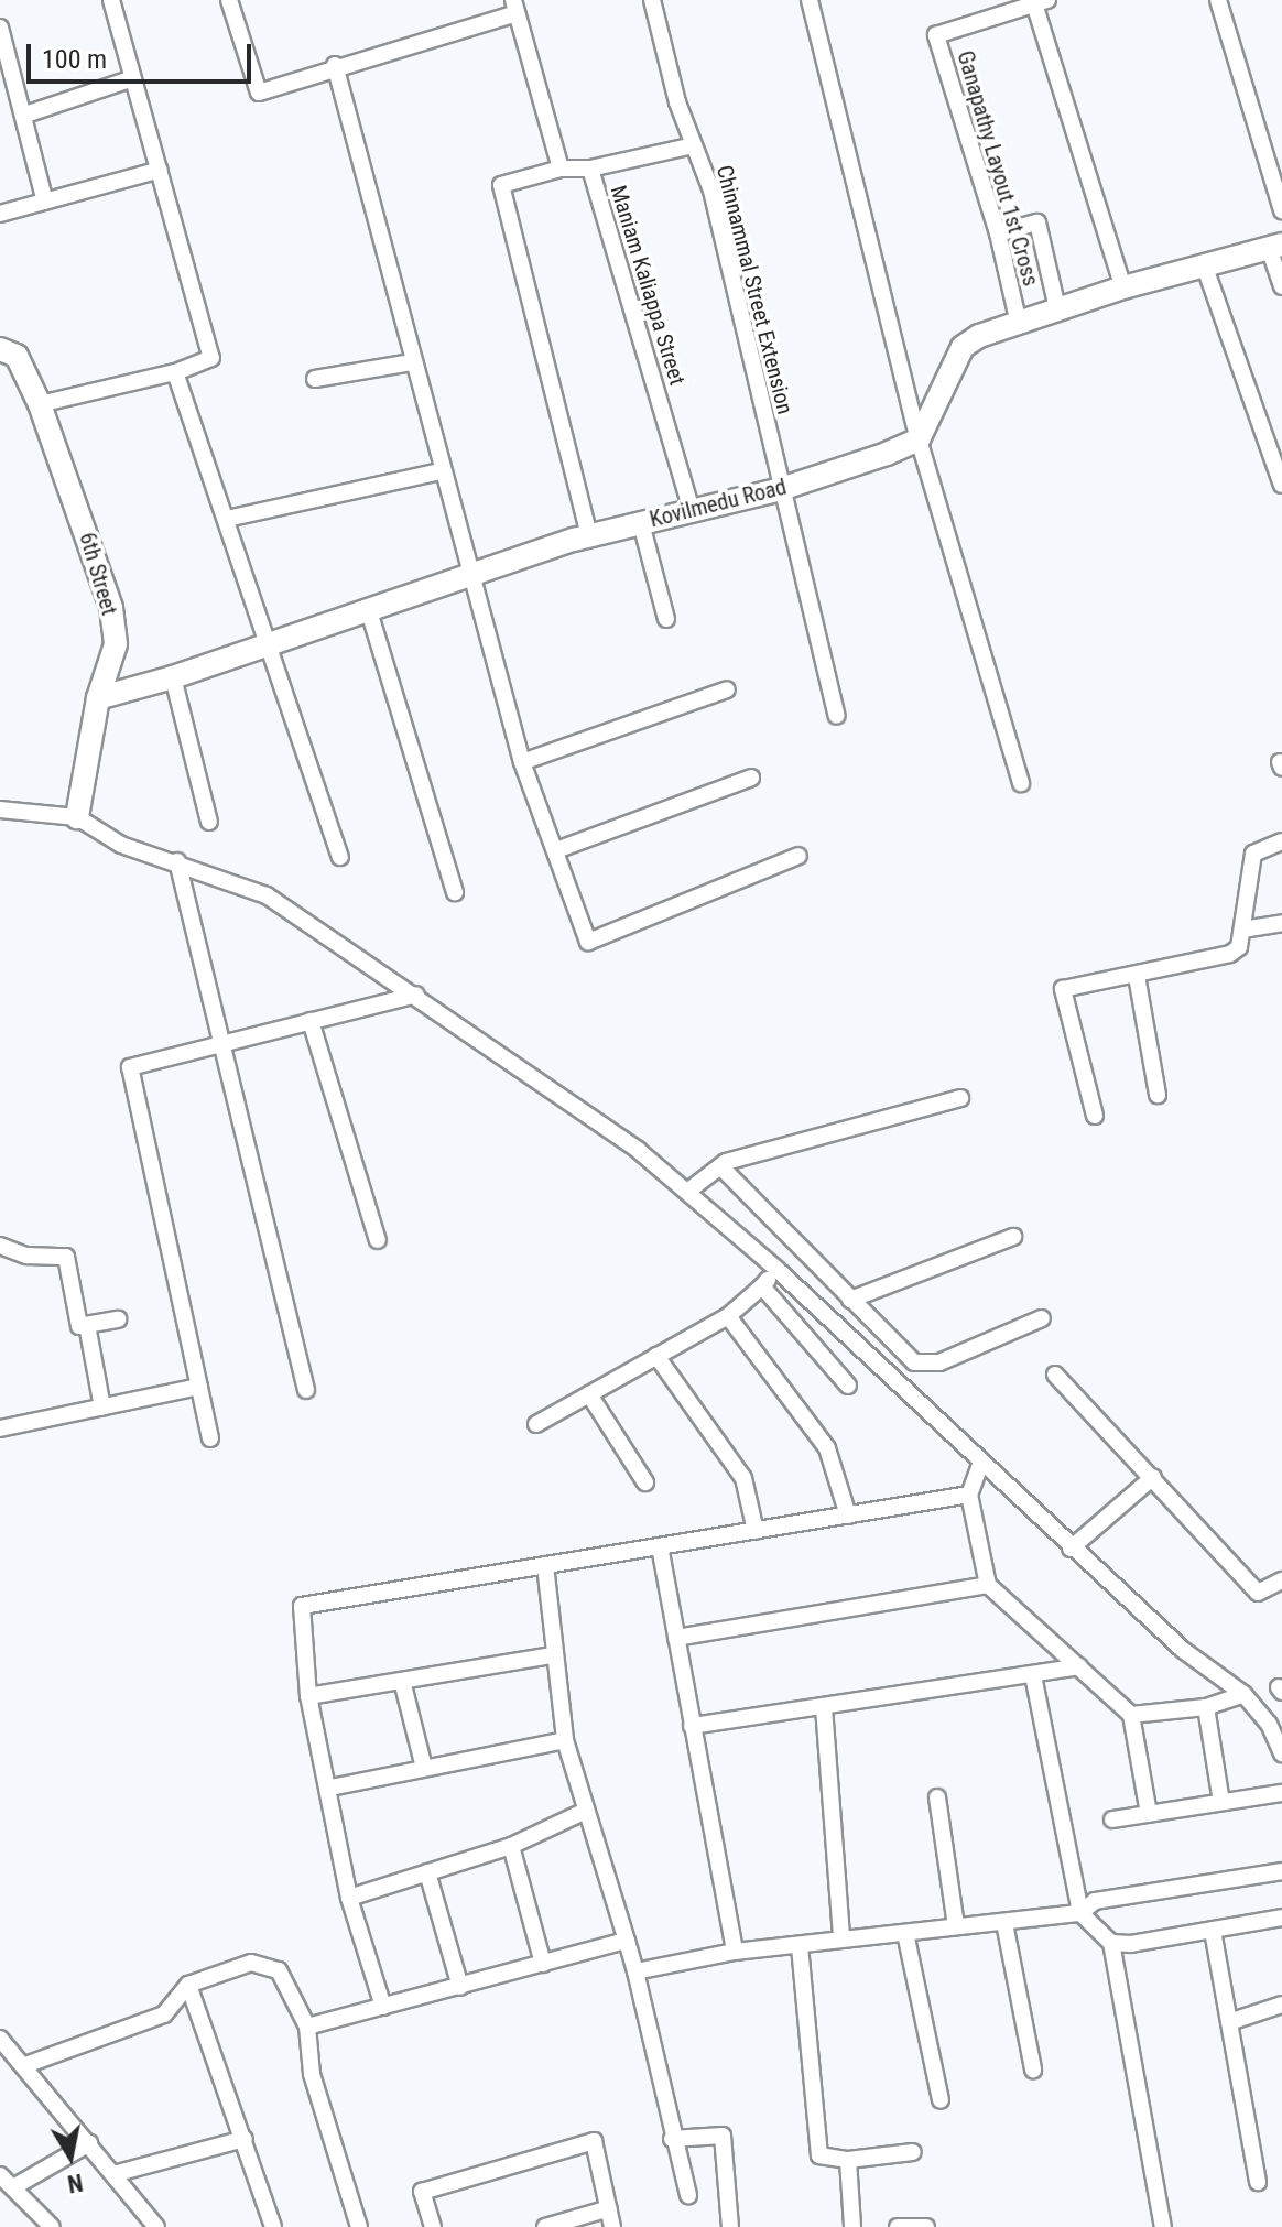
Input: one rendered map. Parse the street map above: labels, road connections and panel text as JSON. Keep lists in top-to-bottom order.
{
  "streets": {
    "street": [
      "Ganapathy Layout 1st Cross",
      "Maniam Kaliappa Street",
      "Chinnammal Street Extension",
      "Kovilmedu Road",
      "6th Street"
    ]
  },
  "crossings": [
    ["Maniam Kaliappa Street", "Kovilmedu Road"],
    ["Chinnammal Street Extension", "Kovilmedu Road"],
    ["Kovilmedu Road", "6th Street"]
  ],
  "scale_bar": "100 m",
  "north": "bottom"
}
